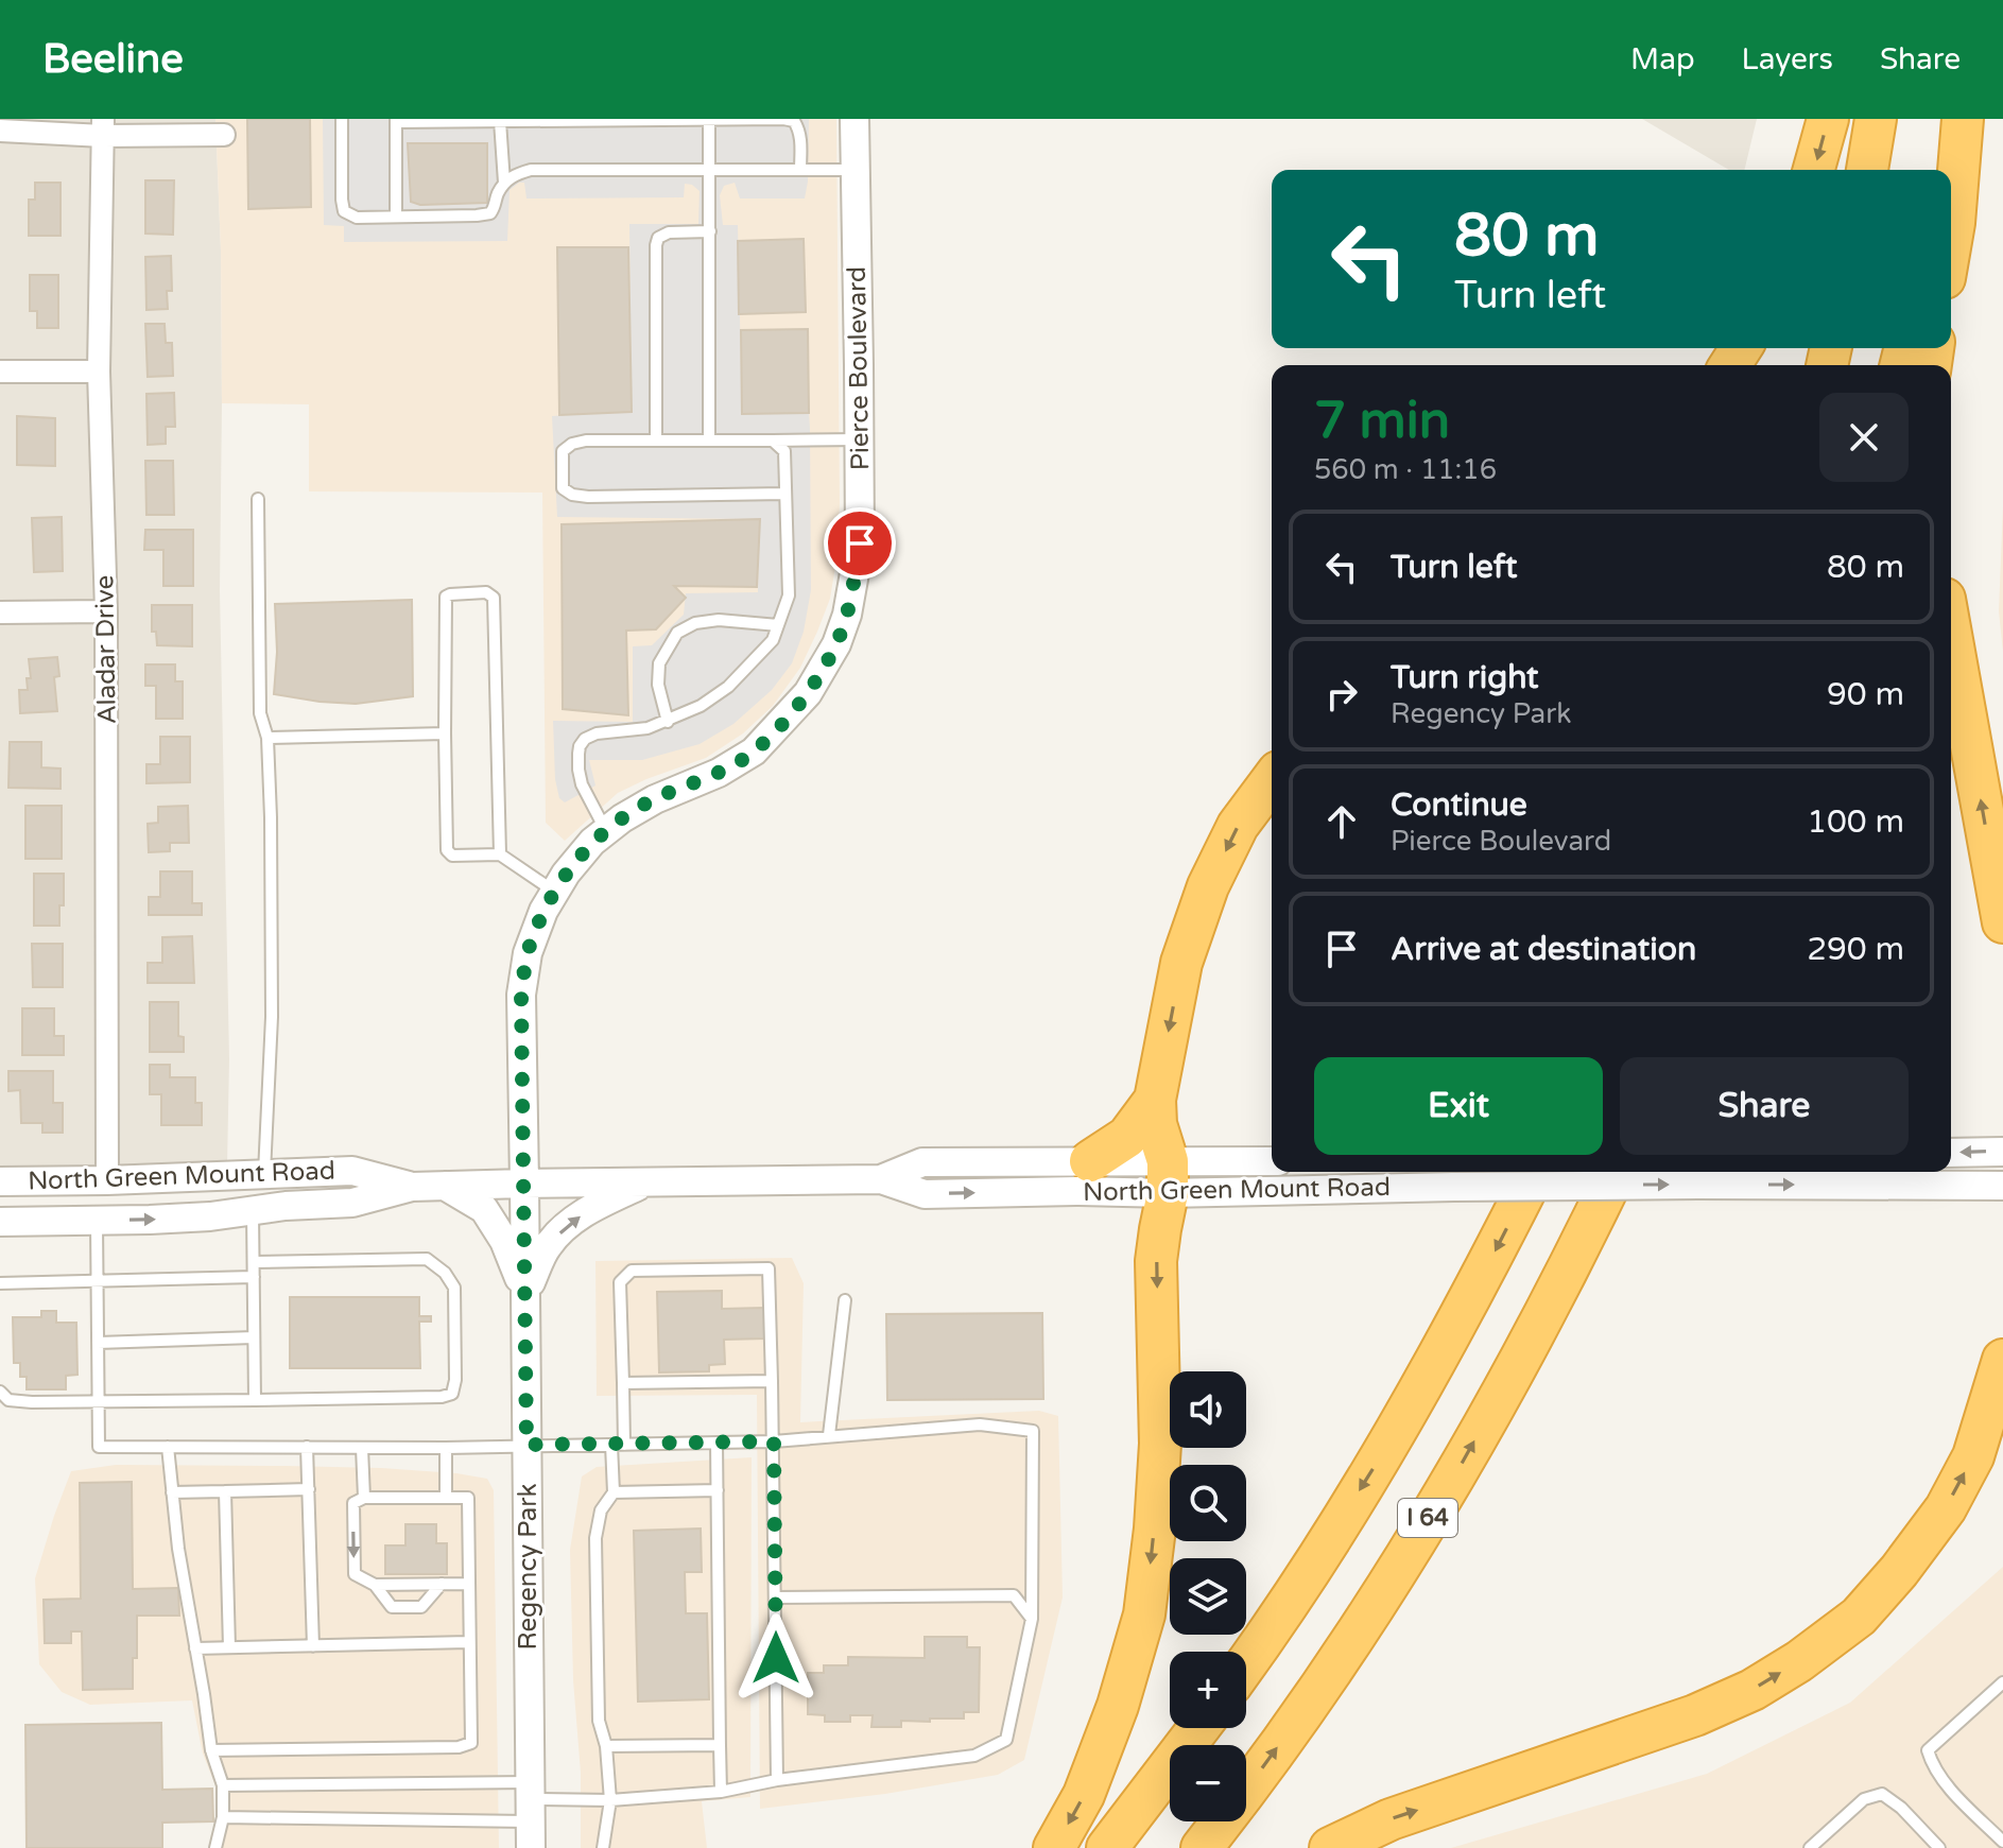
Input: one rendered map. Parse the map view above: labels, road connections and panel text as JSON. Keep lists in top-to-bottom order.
{
  "streets": {
    "highway": ["I 64"],
    "street": [
      "Pierce Boulevard",
      "Aladar Drive",
      "North Green Mount Road",
      "Regency Park"
    ]
  },
  "crossings": [
    ["Pierce Boulevard", "North Green Mount Road"],
    ["Pierce Boulevard", "Regency Park"],
    ["Aladar Drive", "North Green Mount Road"],
    ["North Green Mount Road", "Regency Park"]
  ],
  "page": {
    "header": "Beeline",
    "nav": ["Map", "Layers", "Share"],
    "turn": ["80 m", "Turn left"],
    "heading": ["7 min", "560 m · 11:16"],
    "list": [
      {
        "name": "Turn left",
        "value": "80 m"
      },
      {
        "name": "Turn right",
        "note": "Regency Park",
        "value": "90 m"
      },
      {
        "name": "Continue",
        "note": "Pierce Boulevard",
        "value": "100 m"
      },
      {
        "name": "Arrive at destination",
        "value": "290 m"
      }
    ],
    "buttons": ["Exit", "Share"],
    "map_buttons": ["+", "−"]
  }
}
